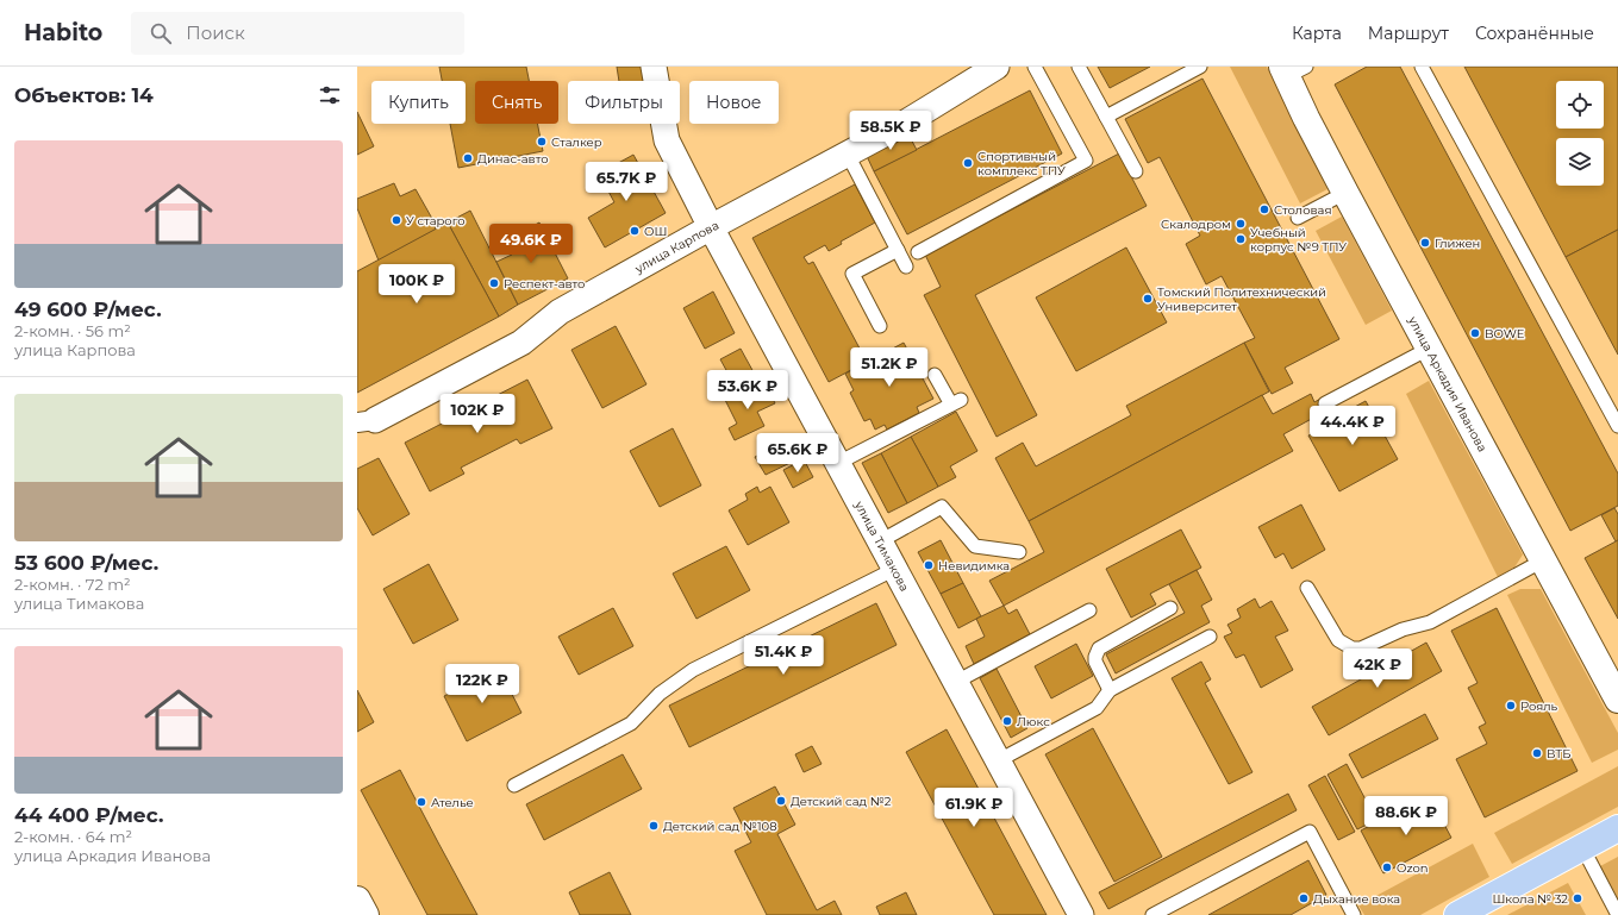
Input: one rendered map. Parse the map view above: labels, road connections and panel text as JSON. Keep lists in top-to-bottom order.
{
  "streets": {
    "street": ["улица Карпова", "улица Аркадия Иванова", "улица Тимакова"]
  },
  "crossings": [
    ["улица Карпова", "улица Тимакова"]
  ],
  "places": [
    "Сталкер",
    "Динас-авто",
    "Спортивный комплекс ТПУ",
    "Столовая",
    "У старого",
    "Скалодром",
    "ОШ",
    "Учебный корпус №9 ТПУ",
    "Глижен",
    "Респект-авто",
    "Томский Политехнический Университет",
    "BOWE",
    "Невидимка",
    "Рояль",
    "Люкс",
    "ВТБ",
    "Детский сад №2",
    "Ателье",
    "Детский сад №108",
    "Ozon",
    "Дыхание вока",
    "Школа № 32"
  ],
  "page": {
    "header": "Habito",
    "search": "Поиск",
    "nav": ["Карта", "Маршрут", "Сохранённые"],
    "heading": "Объектов: 14",
    "chip": [
      "Купить",
      "Снять",
      "Фильтры",
      "Новое"
    ],
    "price": [
      "58.5K ₽",
      "65.7K ₽",
      "49.6K ₽",
      "100K ₽",
      "51.2K ₽",
      "53.6K ₽",
      "102K ₽",
      "44.4K ₽",
      "65.6K ₽",
      "51.4K ₽",
      "42K ₽",
      "122K ₽",
      "61.9K ₽",
      "88.6K ₽"
    ],
    "list": [
      {
        "name": "49 600 ₽/мес.",
        "note": "2-комн. · 56 m² · улица Карпова"
      },
      {
        "name": "53 600 ₽/мес.",
        "note": "2-комн. · 72 m² · улица Тимакова"
      },
      {
        "name": "44 400 ₽/мес.",
        "note": "2-комн. · 64 m² · улица Аркадия Иванова"
      }
    ]
  }
}
